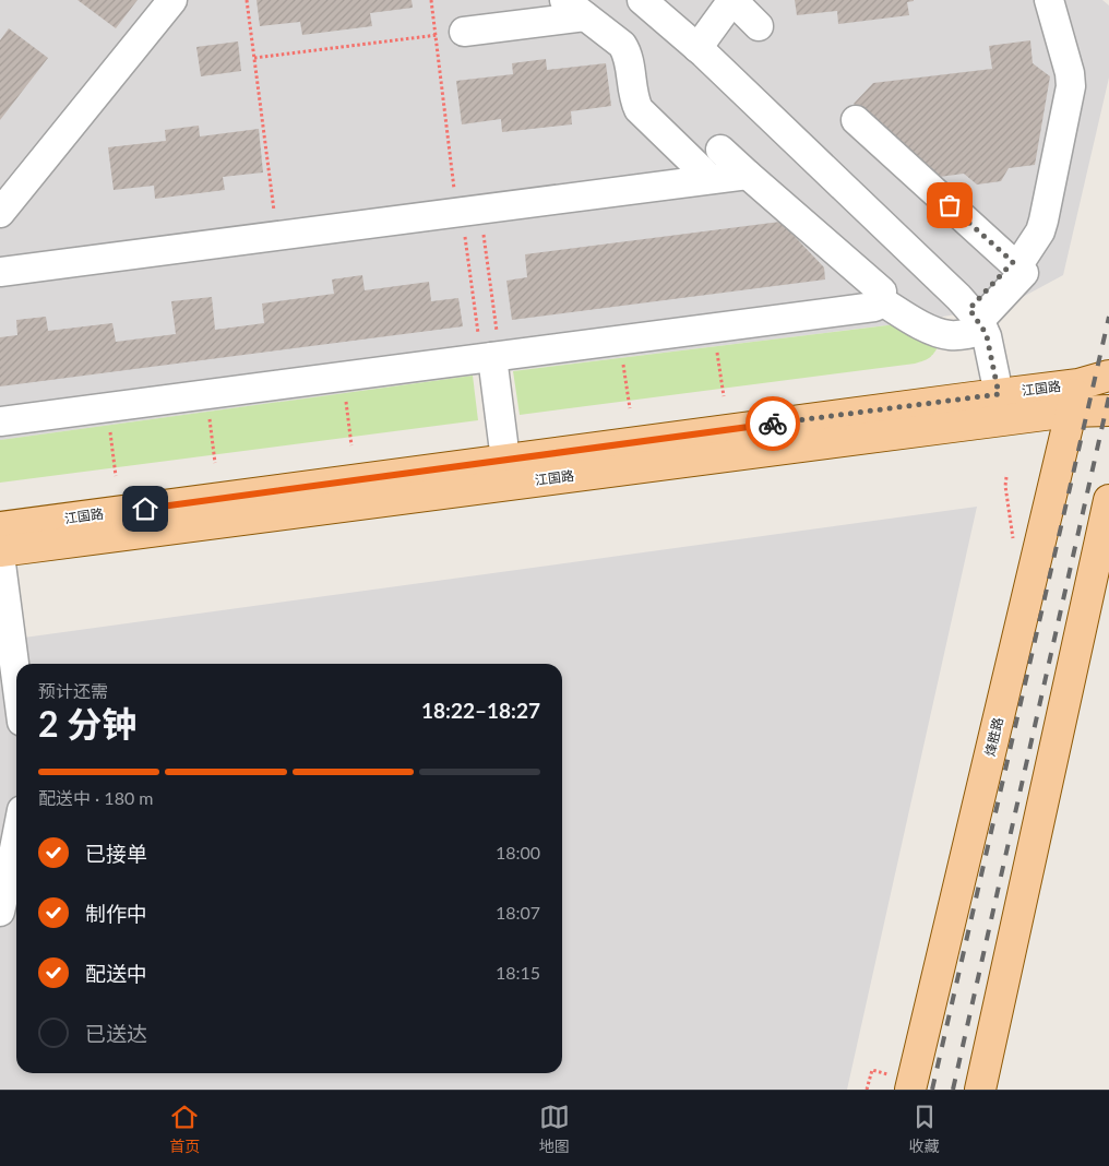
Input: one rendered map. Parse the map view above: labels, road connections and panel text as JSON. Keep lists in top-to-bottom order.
{
  "streets": {
    "main road": ["江国路", "烽胜路"]
  },
  "crossings": [
    ["江国路", "烽胜路"]
  ],
  "page": {
    "heading": ["2 分钟", "预计还需", "18:22–18:27"],
    "bar": "配送中 · 180 m",
    "list": [
      ["已接单", "18:00"],
      ["制作中", "18:07"],
      ["配送中", "18:15"],
      "已送达"
    ],
    "tabs": ["首页", "地图", "收藏"]
  }
}
